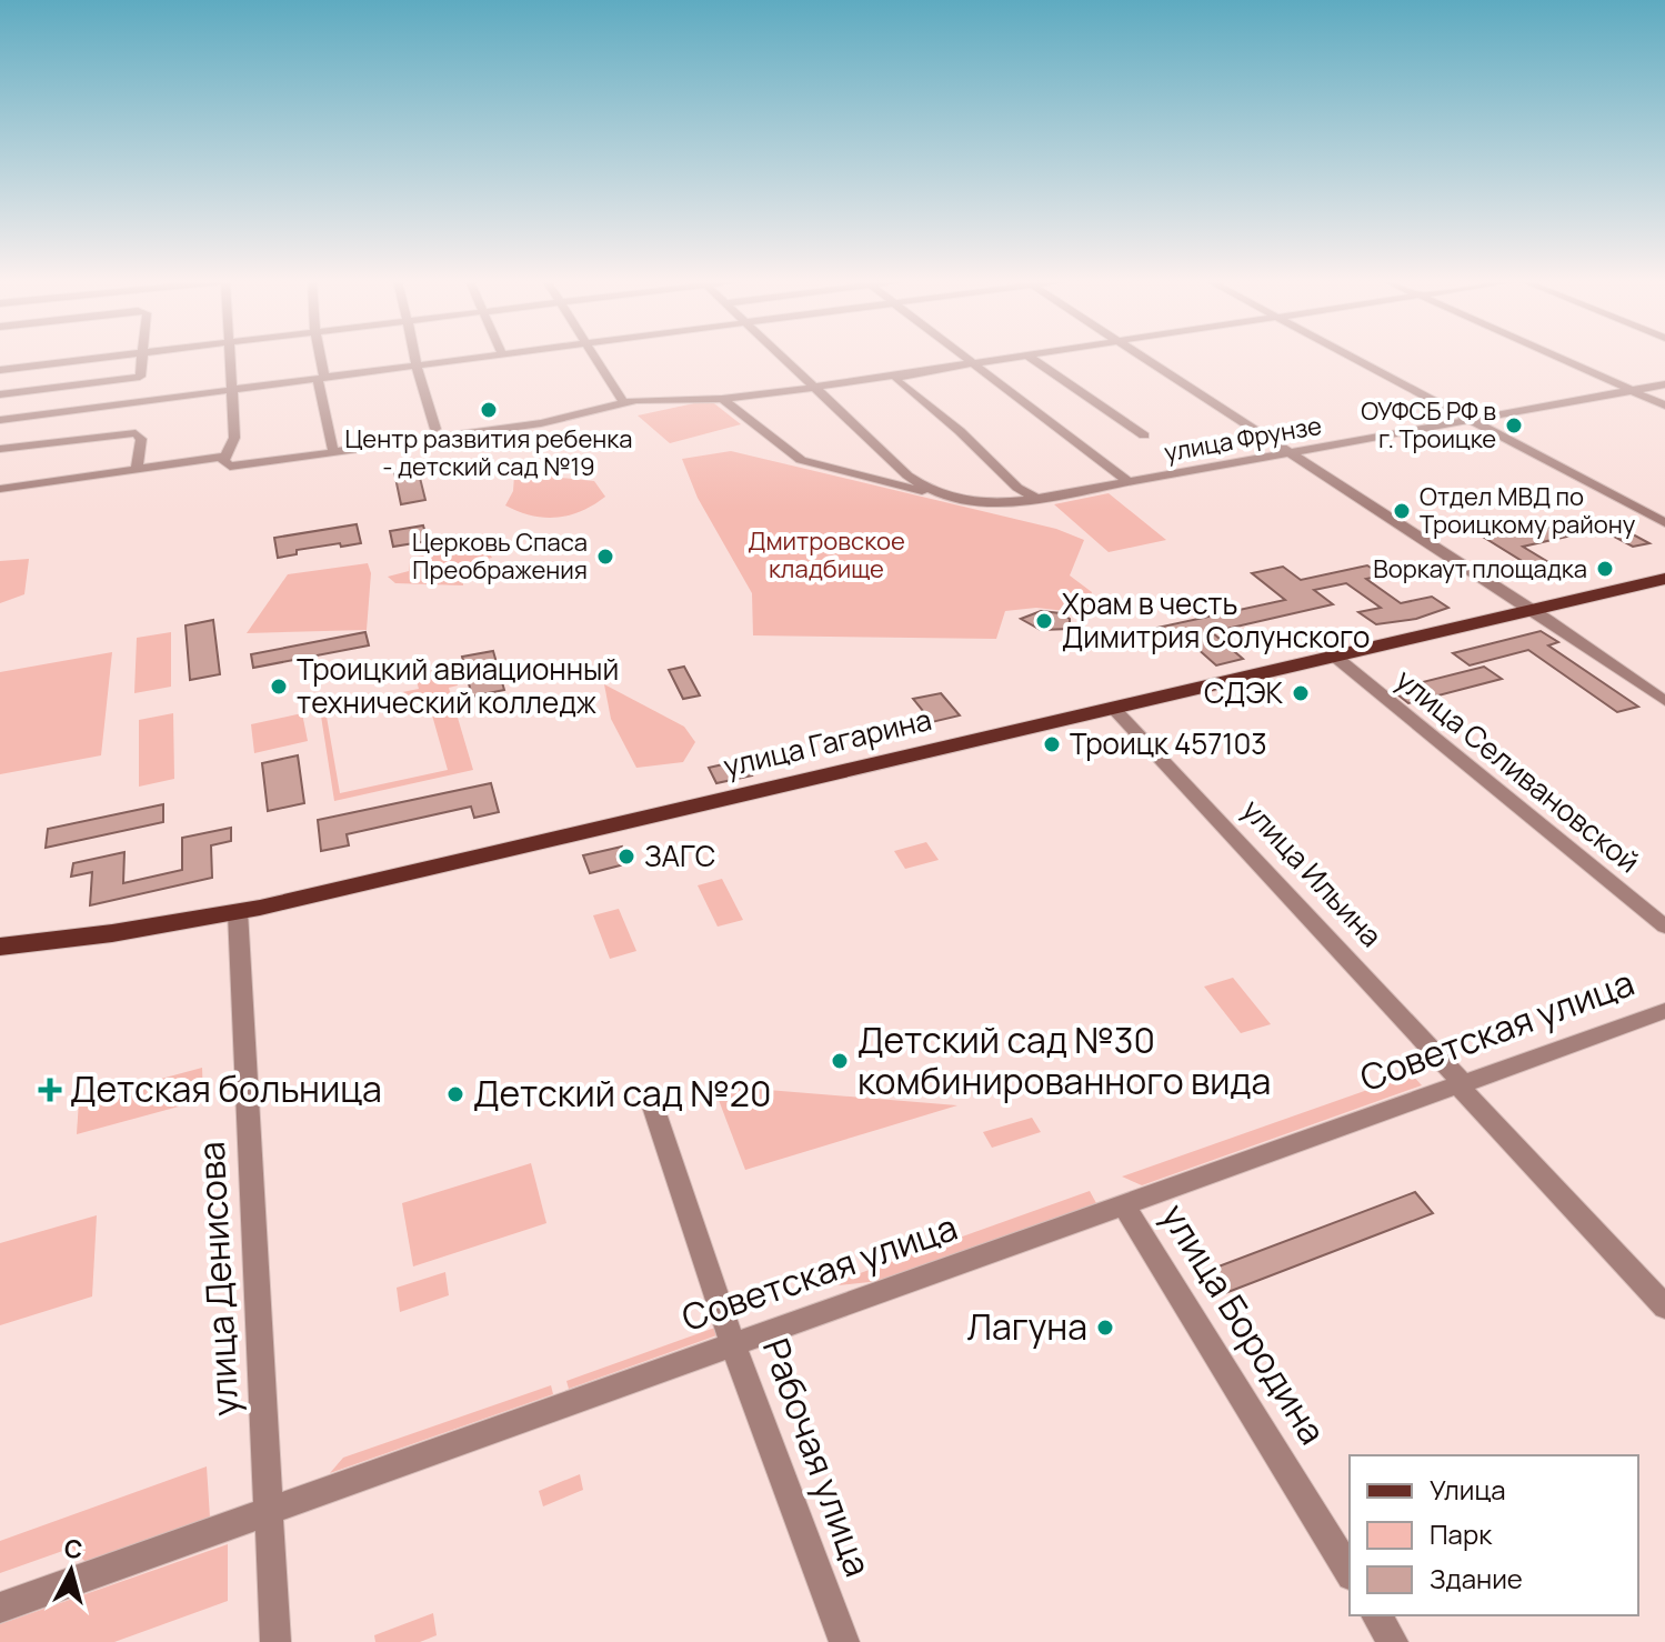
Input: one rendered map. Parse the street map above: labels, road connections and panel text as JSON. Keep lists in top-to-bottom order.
{
  "streets": {
    "main road": ["улица Гагарина"],
    "street": [
      "улица Фрунзе",
      "улица Селивановской",
      "улица Ильина",
      "Советская улица",
      "улица Денисова",
      "улица Бородина",
      "Рабочая улица"
    ]
  },
  "crossings": [
    ["улица Гагарина", "улица Селивановской"],
    ["улица Гагарина", "улица Ильина"],
    ["улица Гагарина", "улица Денисова"],
    ["улица Ильина", "Советская улица"],
    ["Советская улица", "улица Денисова"],
    ["Советская улица", "улица Бородина"],
    ["Советская улица", "Рабочая улица"]
  ],
  "parks": ["Дмитровское кладбище"],
  "places": {
    "other": [
      "Центр развития ребенка - детский сад №19",
      "ОУФСБ РФ в г. Троицке",
      "Отдел МВД по Троицкому району",
      "Церковь Спаса Преображения",
      "Воркаут площадка",
      "Храм в честь Димитрия Солунского",
      "Троицкий авиационный технический колледж",
      "СДЭК",
      "Троицк 457103",
      "ЗАГС",
      "Детский сад №30 комбинированного вида",
      "Детский сад №20",
      "Лагуна"
    ],
    "health": ["Детская больница"]
  },
  "legend": ["Улица", "Парк", "Здание"],
  "north": "top"
}
